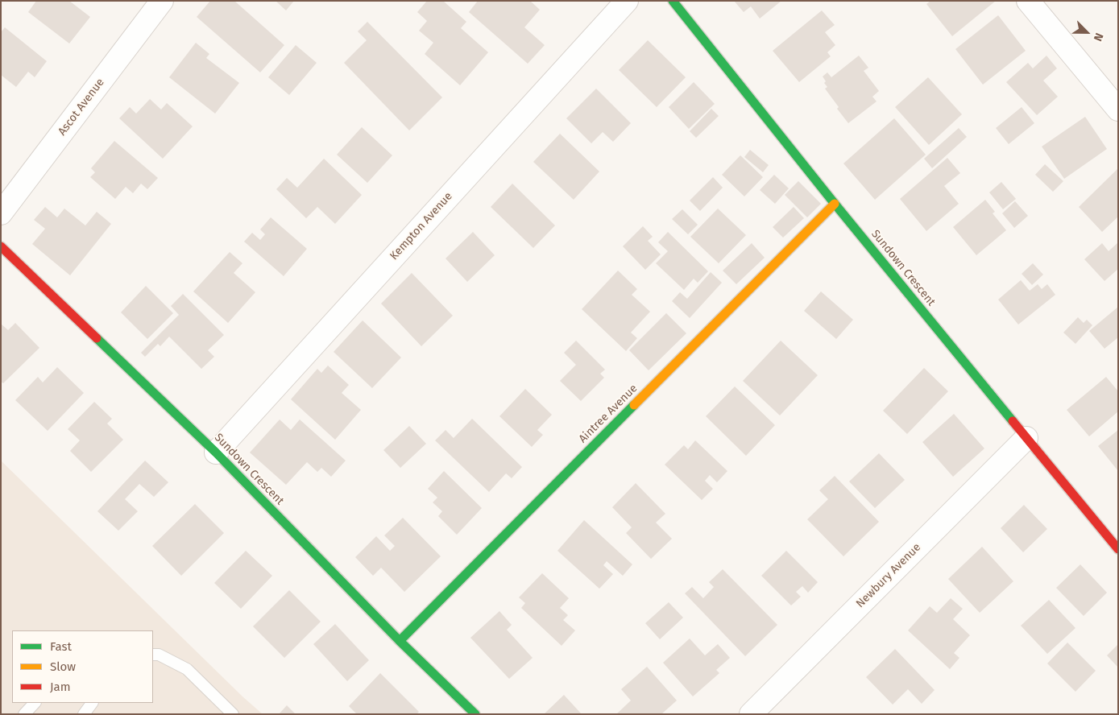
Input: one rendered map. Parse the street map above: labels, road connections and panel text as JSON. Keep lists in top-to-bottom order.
{
  "streets": {
    "street": [
      "Ascot Avenue",
      "Kempton Avenue",
      "Sundown Crescent",
      "Aintree Avenue",
      "Newbury Avenue"
    ]
  },
  "crossings": [
    ["Kempton Avenue", "Sundown Crescent"],
    ["Sundown Crescent", "Aintree Avenue"],
    ["Sundown Crescent", "Newbury Avenue"]
  ],
  "legend": ["Fast", "Slow", "Jam"],
  "north": "bottom right"
}
